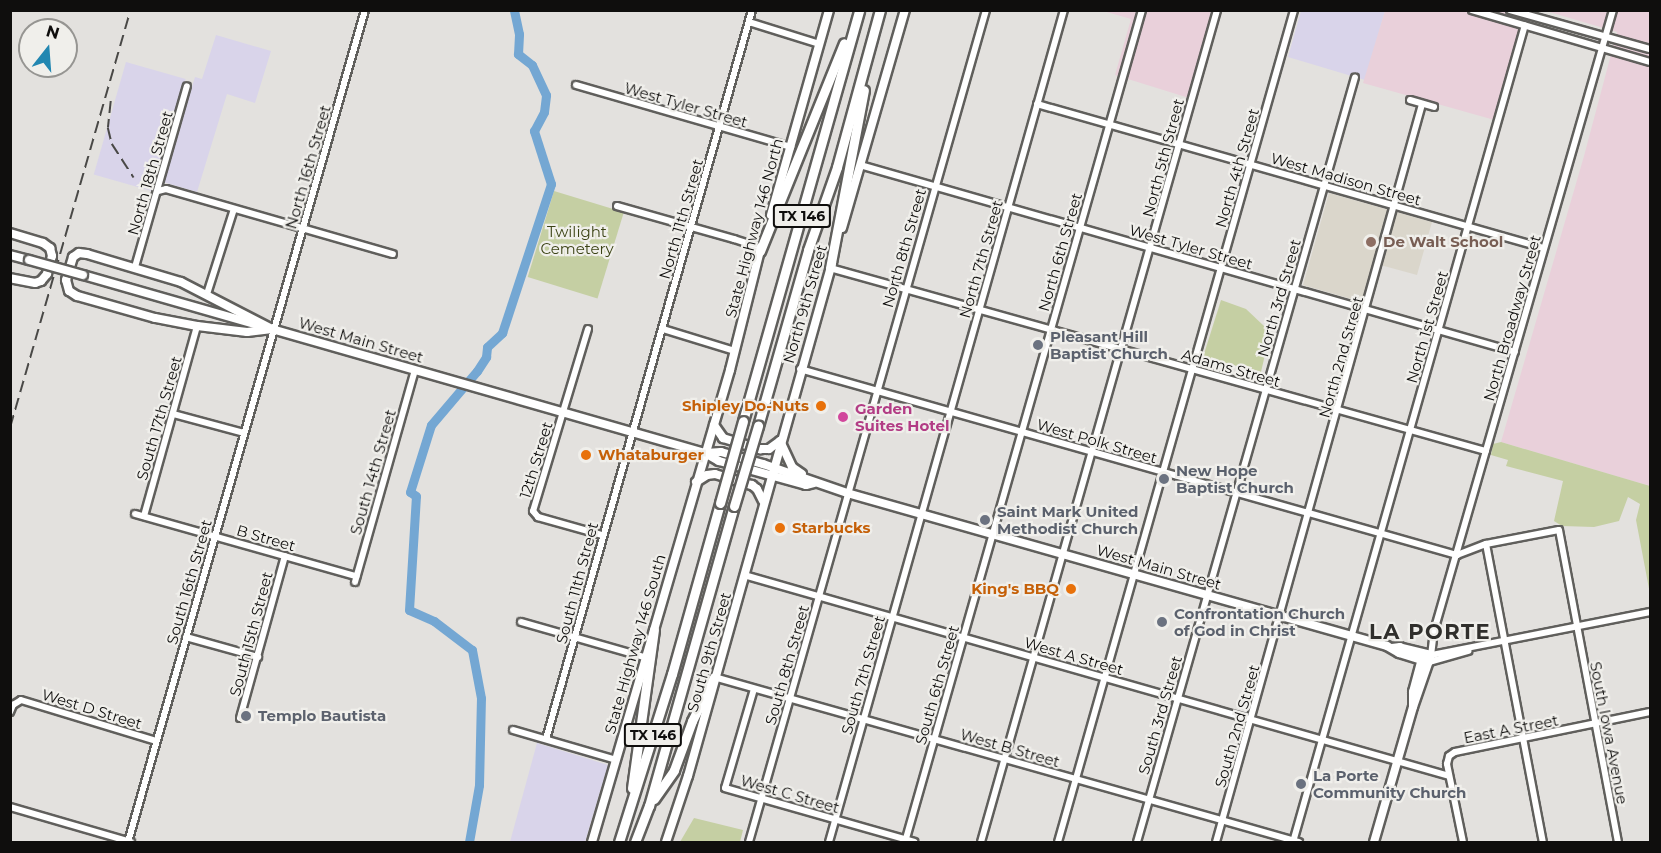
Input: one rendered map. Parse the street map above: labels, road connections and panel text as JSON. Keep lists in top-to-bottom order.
{
  "streets": {
    "highway": ["TX 146"],
    "main road": [
      "State Highway 146 North",
      "North 9th Street",
      "West Main Street",
      "State Highway 146 South",
      "South 9th Street"
    ],
    "street": [
      "West Tyler Street",
      "North 5th Street",
      "North 16th Street",
      "North 4th Street",
      "North 18th Street",
      "West Madison Street",
      "North 11th Street",
      "North 8th Street",
      "North 6th Street",
      "North 7th Street",
      "North 3rd Street",
      "North Broadway Street",
      "North 1st Street",
      "North 2nd Street",
      "Adams Street",
      "South 17th Street",
      "West Polk Street",
      "12th Street",
      "South 14th Street",
      "B Street",
      "South 16th Street",
      "South 11th Street",
      "South 15th Street",
      "West A Street",
      "South 8th Street",
      "South 7th Street",
      "South 6th Street",
      "West D Street",
      "South 3rd Street",
      "South 2nd Street",
      "East A Street",
      "South Iowa Avenue",
      "West B Street",
      "West C Street"
    ]
  },
  "crossings": [
    ["West Tyler Street", "North 5th Street"],
    ["West Tyler Street", "North 4th Street"],
    ["West Tyler Street", "North 11th Street"],
    ["West Tyler Street", "State Highway 146 North"],
    ["West Tyler Street", "North 8th Street"],
    ["West Tyler Street", "North 6th Street"],
    ["West Tyler Street", "North 7th Street"],
    ["West Tyler Street", "North 3rd Street"],
    ["West Tyler Street", "North 9th Street"],
    ["West Tyler Street", "North Broadway Street"],
    ["West Tyler Street", "North 1st Street"],
    ["West Tyler Street", "North 2nd Street"],
    ["North 5th Street", "West Madison Street"],
    ["North 5th Street", "West Main Street"],
    ["North 5th Street", "Adams Street"],
    ["North 5th Street", "West Polk Street"],
    ["North 5th Street", "West A Street"],
    ["North 5th Street", "West B Street"],
    ["North 16th Street", "West Main Street"],
    ["North 16th Street", "South 16th Street"],
    ["North 4th Street", "West Madison Street"],
    ["North 4th Street", "West Main Street"],
    ["North 4th Street", "Adams Street"],
    ["North 4th Street", "West Polk Street"],
    ["North 4th Street", "West A Street"],
    ["North 4th Street", "West B Street"],
    ["West Madison Street", "North 6th Street"],
    ["West Madison Street", "North 7th Street"],
    ["West Madison Street", "North 3rd Street"],
    ["West Madison Street", "North Broadway Street"],
    ["West Madison Street", "North 1st Street"],
    ["West Madison Street", "North 2nd Street"],
    ["North 11th Street", "West Main Street"],
    ["North 11th Street", "South 11th Street"],
    ["State Highway 146 North", "West Main Street"],
    ["State Highway 146 North", "State Highway 146 South"],
    ["North 8th Street", "West Main Street"],
    ["North 8th Street", "Adams Street"],
    ["North 8th Street", "West Polk Street"],
    ["North 8th Street", "South 8th Street"],
    ["North 6th Street", "West Main Street"],
    ["North 6th Street", "Adams Street"],
    ["North 6th Street", "West Polk Street"],
    ["North 6th Street", "South 6th Street"],
    ["North 7th Street", "West Main Street"],
    ["North 7th Street", "Adams Street"],
    ["North 7th Street", "West Polk Street"],
    ["North 7th Street", "South 7th Street"],
    ["North 3rd Street", "West Main Street"],
    ["North 3rd Street", "Adams Street"],
    ["North 3rd Street", "West Polk Street"],
    ["North 3rd Street", "South 3rd Street"],
    ["North 9th Street", "West Main Street"],
    ["North 9th Street", "Adams Street"],
    ["North 9th Street", "West Polk Street"],
    ["North 9th Street", "South 9th Street"],
    ["North Broadway Street", "West Main Street"],
    ["North Broadway Street", "Adams Street"],
    ["North Broadway Street", "West Polk Street"],
    ["North 1st Street", "West Main Street"],
    ["North 1st Street", "Adams Street"],
    ["North 1st Street", "West Polk Street"],
    ["North 1st Street", "West A Street"],
    ["North 1st Street", "West B Street"],
    ["West Main Street", "North 2nd Street"],
    ["West Main Street", "12th Street"],
    ["West Main Street", "South 14th Street"],
    ["West Main Street", "South 16th Street"],
    ["West Main Street", "South 11th Street"],
    ["West Main Street", "State Highway 146 South"],
    ["West Main Street", "South 9th Street"],
    ["West Main Street", "South 8th Street"],
    ["West Main Street", "South 7th Street"],
    ["West Main Street", "South 6th Street"],
    ["West Main Street", "South 3rd Street"],
    ["West Main Street", "South 2nd Street"],
    ["North 2nd Street", "Adams Street"],
    ["North 2nd Street", "West Polk Street"],
    ["North 2nd Street", "South 2nd Street"],
    ["South 17th Street", "B Street"],
    ["12th Street", "South 11th Street"],
    ["South 14th Street", "B Street"],
    ["B Street", "South 16th Street"],
    ["B Street", "South 15th Street"],
    ["South 16th Street", "West D Street"],
    ["South 9th Street", "West A Street"],
    ["South 9th Street", "West B Street"],
    ["West A Street", "South 8th Street"],
    ["West A Street", "South 7th Street"],
    ["West A Street", "South 6th Street"],
    ["West A Street", "South 3rd Street"],
    ["West A Street", "South 2nd Street"],
    ["South 8th Street", "West B Street"],
    ["South 8th Street", "West C Street"],
    ["South 7th Street", "West B Street"],
    ["South 7th Street", "West C Street"],
    ["South 6th Street", "West B Street"],
    ["South 6th Street", "West C Street"],
    ["South 3rd Street", "West B Street"],
    ["South 2nd Street", "West B Street"],
    ["East A Street", "South Iowa Avenue"],
    ["West B Street", "West C Street"]
  ],
  "districts": ["LA PORTE"],
  "parks": ["Twilight Cemetery"],
  "places": [
    "De Walt School",
    "Pleasant Hill Baptist Church",
    "Shipley Do-Nuts",
    "Garden Suites Hotel",
    "Whataburger",
    "New Hope Baptist Church",
    "Saint Mark United Methodist Church",
    "Starbucks",
    "King's BBQ",
    "Confrontation Church of God in Christ",
    "Templo Bautista",
    "La Porte Community Church"
  ],
  "north": "top"
}
